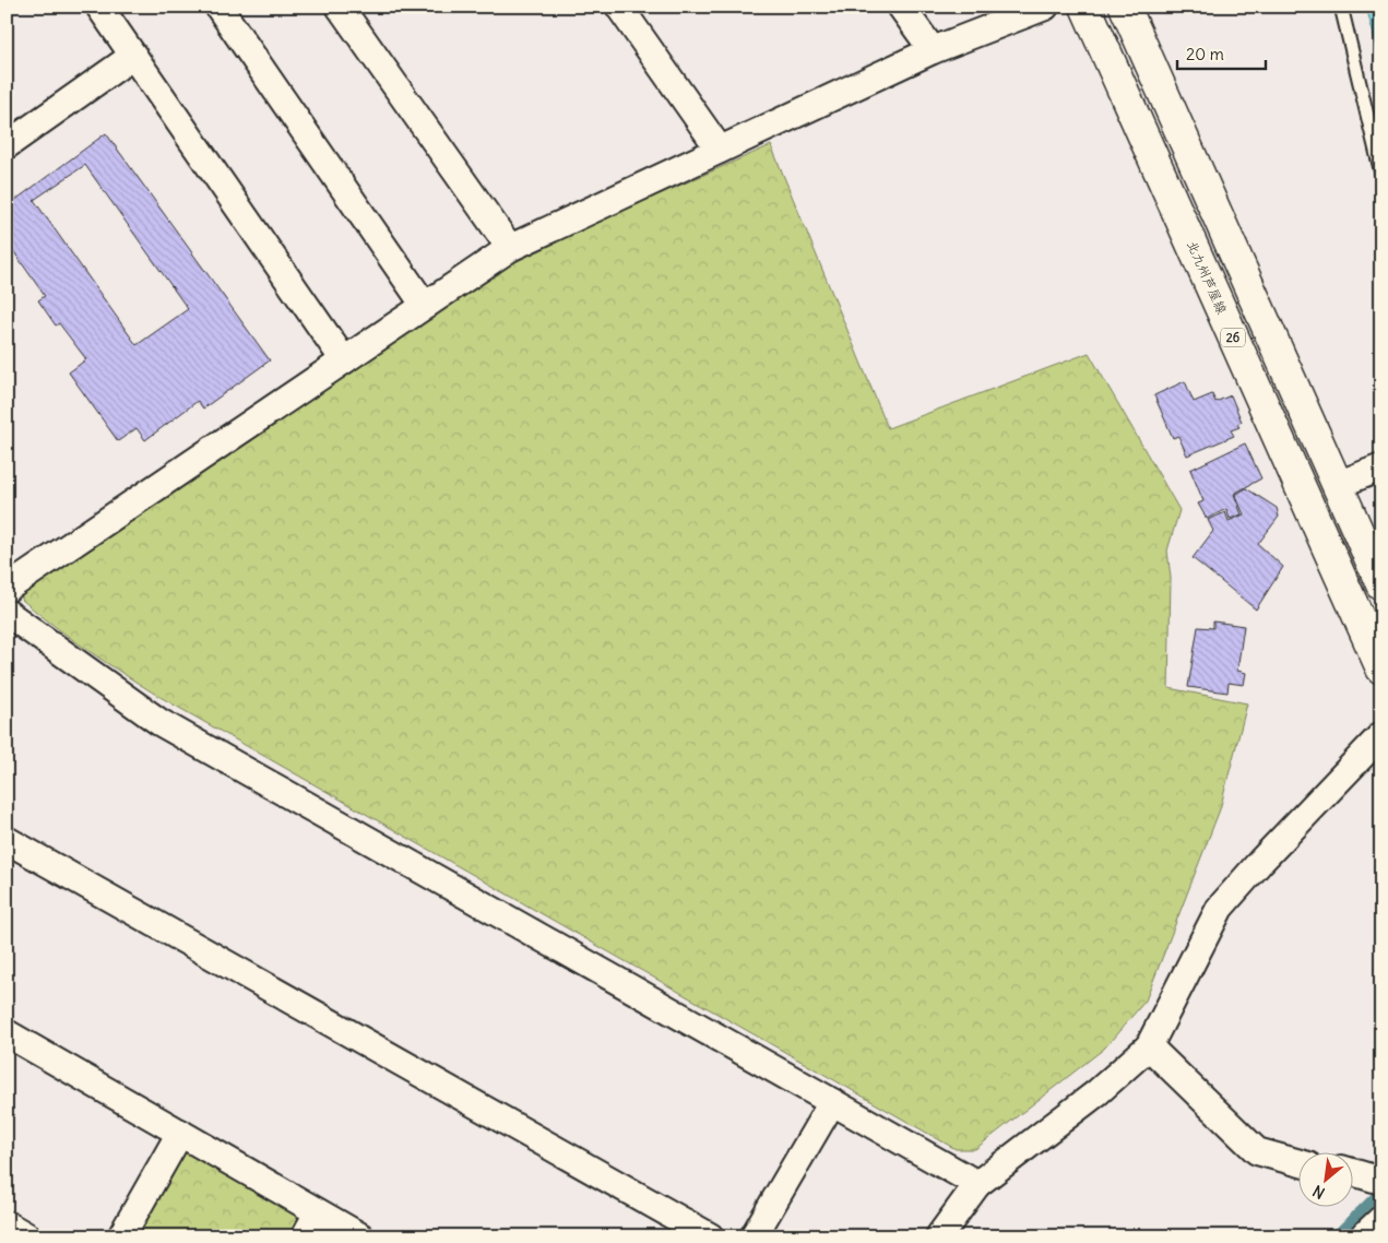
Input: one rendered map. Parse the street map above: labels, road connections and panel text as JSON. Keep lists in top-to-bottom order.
{
  "streets": {
    "main road": ["北九州芦屋線", "26"]
  },
  "scale_bar": "20 m",
  "north": "bottom left"
}
